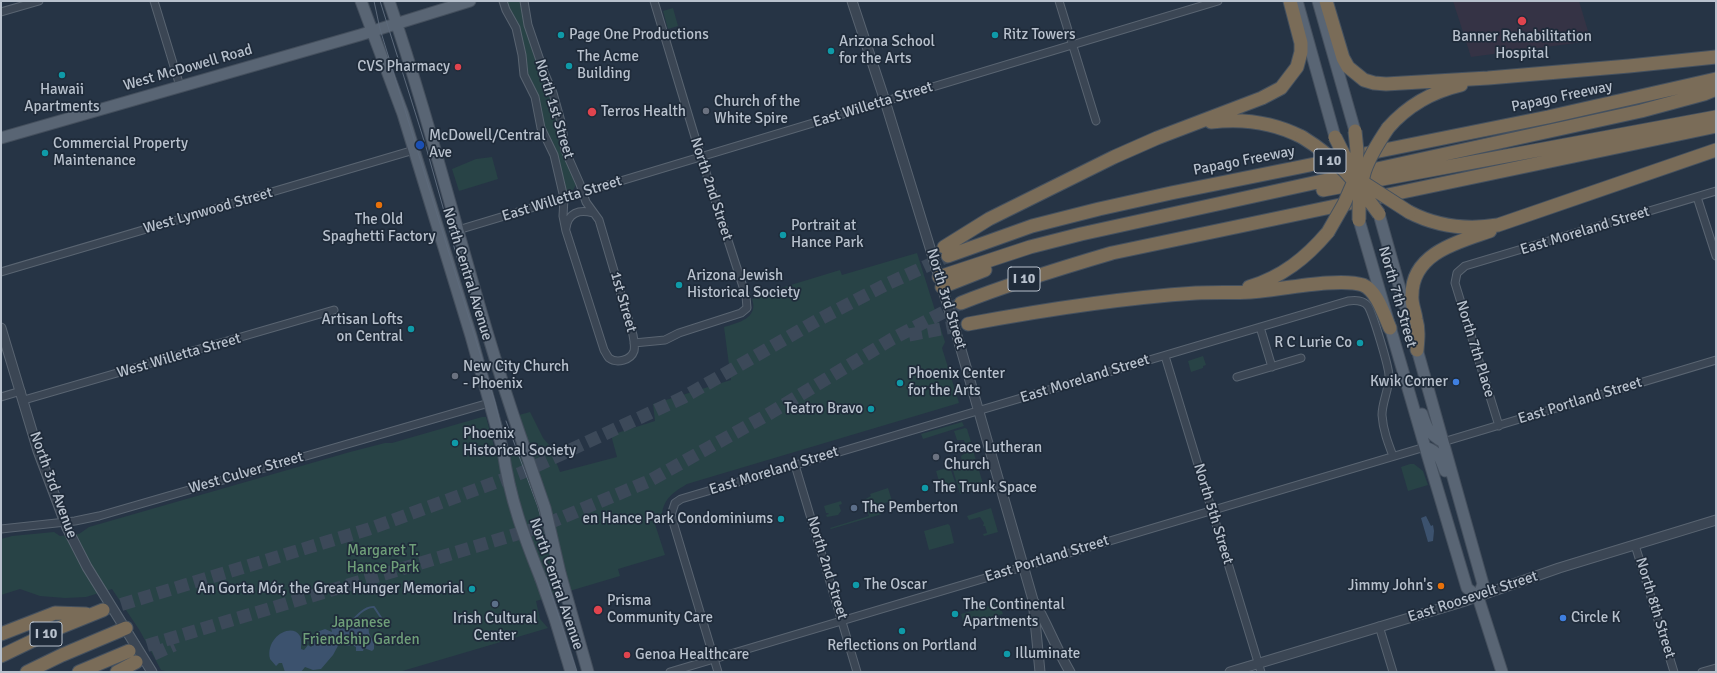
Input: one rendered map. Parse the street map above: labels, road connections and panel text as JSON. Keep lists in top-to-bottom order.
{
  "streets": {
    "highway": ["Papago Freeway", "I 10"],
    "main road": ["West McDowell Road", "North Central Avenue", "North 7th Street"],
    "street": [
      "East Willetta Street",
      "North 1st Street",
      "North 2nd Street",
      "West Lynwood Street",
      "East Moreland Street",
      "North 3rd Street",
      "1st Street",
      "North 7th Place",
      "West Willetta Street",
      "East Portland Street",
      "West Culver Street",
      "North 3rd Avenue",
      "North 5th Street",
      "East Roosevelt Street",
      "North 8th Street"
    ]
  },
  "crossings": [
    ["West McDowell Road", "North Central Avenue"],
    ["East Willetta Street", "North 1st Street"],
    ["East Willetta Street", "North 2nd Street"],
    ["East Willetta Street", "North Central Avenue"],
    ["East Willetta Street", "North 3rd Street"],
    ["East Willetta Street", "1st Street"],
    ["North 1st Street", "1st Street"],
    ["North 2nd Street", "East Moreland Street"],
    ["North 2nd Street", "1st Street"],
    ["North 2nd Street", "East Portland Street"],
    ["West Lynwood Street", "North Central Avenue"],
    ["East Moreland Street", "North 3rd Street"],
    ["East Moreland Street", "North 7th Place"],
    ["East Moreland Street", "East Portland Street"],
    ["East Moreland Street", "North 5th Street"],
    ["North Central Avenue", "West Culver Street"],
    ["North 7th Street", "East Portland Street"],
    ["North 7th Street", "East Roosevelt Street"],
    ["North 3rd Street", "East Portland Street"],
    ["North 7th Place", "East Portland Street"],
    ["West Willetta Street", "North 3rd Avenue"],
    ["East Portland Street", "North 5th Street"],
    ["West Culver Street", "North 3rd Avenue"],
    ["North 5th Street", "East Roosevelt Street"],
    ["East Roosevelt Street", "North 8th Street"]
  ],
  "parks": ["Margaret T. Hance Park", "Japanese Friendship Garden"],
  "places": [
    "Banner Rehabilitation Hospital",
    "Page One Productions",
    "Ritz Towers",
    "Arizona School for the Arts",
    "The Acme Building",
    "CVS Pharmacy",
    "Hawaii Apartments",
    "Church of the White Spire",
    "Terros Health",
    "McDowell/Central Ave",
    "Commercial Property Maintenance",
    "The Old Spaghetti Factory",
    "Portrait at Hance Park",
    "Arizona Jewish Historical Society",
    "Artisan Lofts on Central",
    "R C Lurie Co",
    "New City Church - Phoenix",
    "Kwik Corner",
    "Phoenix Center for the Arts",
    "Teatro Bravo",
    "Phoenix Historical Society",
    "Grace Lutheran Church",
    "The Trunk Space",
    "The Pemberton",
    "en Hance Park Condominiums",
    "The Oscar",
    "Jimmy John's",
    "An Gorta Mór, the Great Hunger Memorial",
    "Irish Cultural Center",
    "Prisma Community Care",
    "The Continental Apartments",
    "Circle K",
    "Reflections on Portland",
    "Illuminate",
    "Genoa Healthcare"
  ]
}
